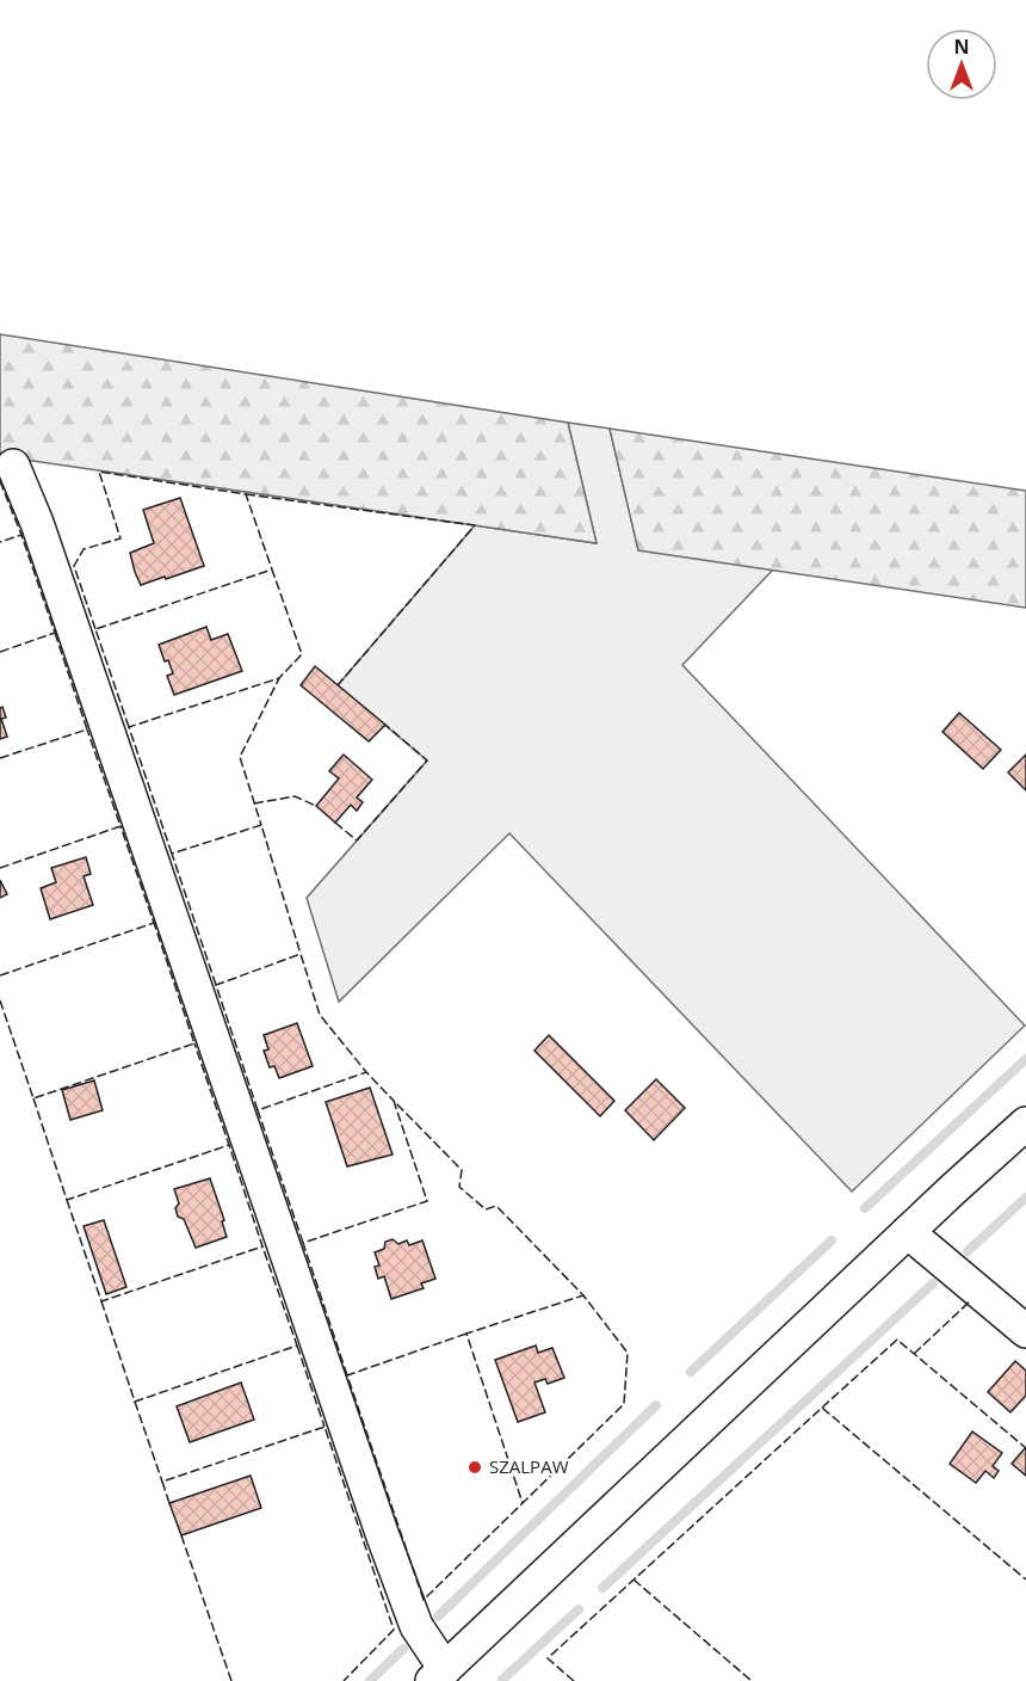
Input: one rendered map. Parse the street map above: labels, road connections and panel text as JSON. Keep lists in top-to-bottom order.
{
  "places": ["SZALPAW"],
  "north": "top"
}
